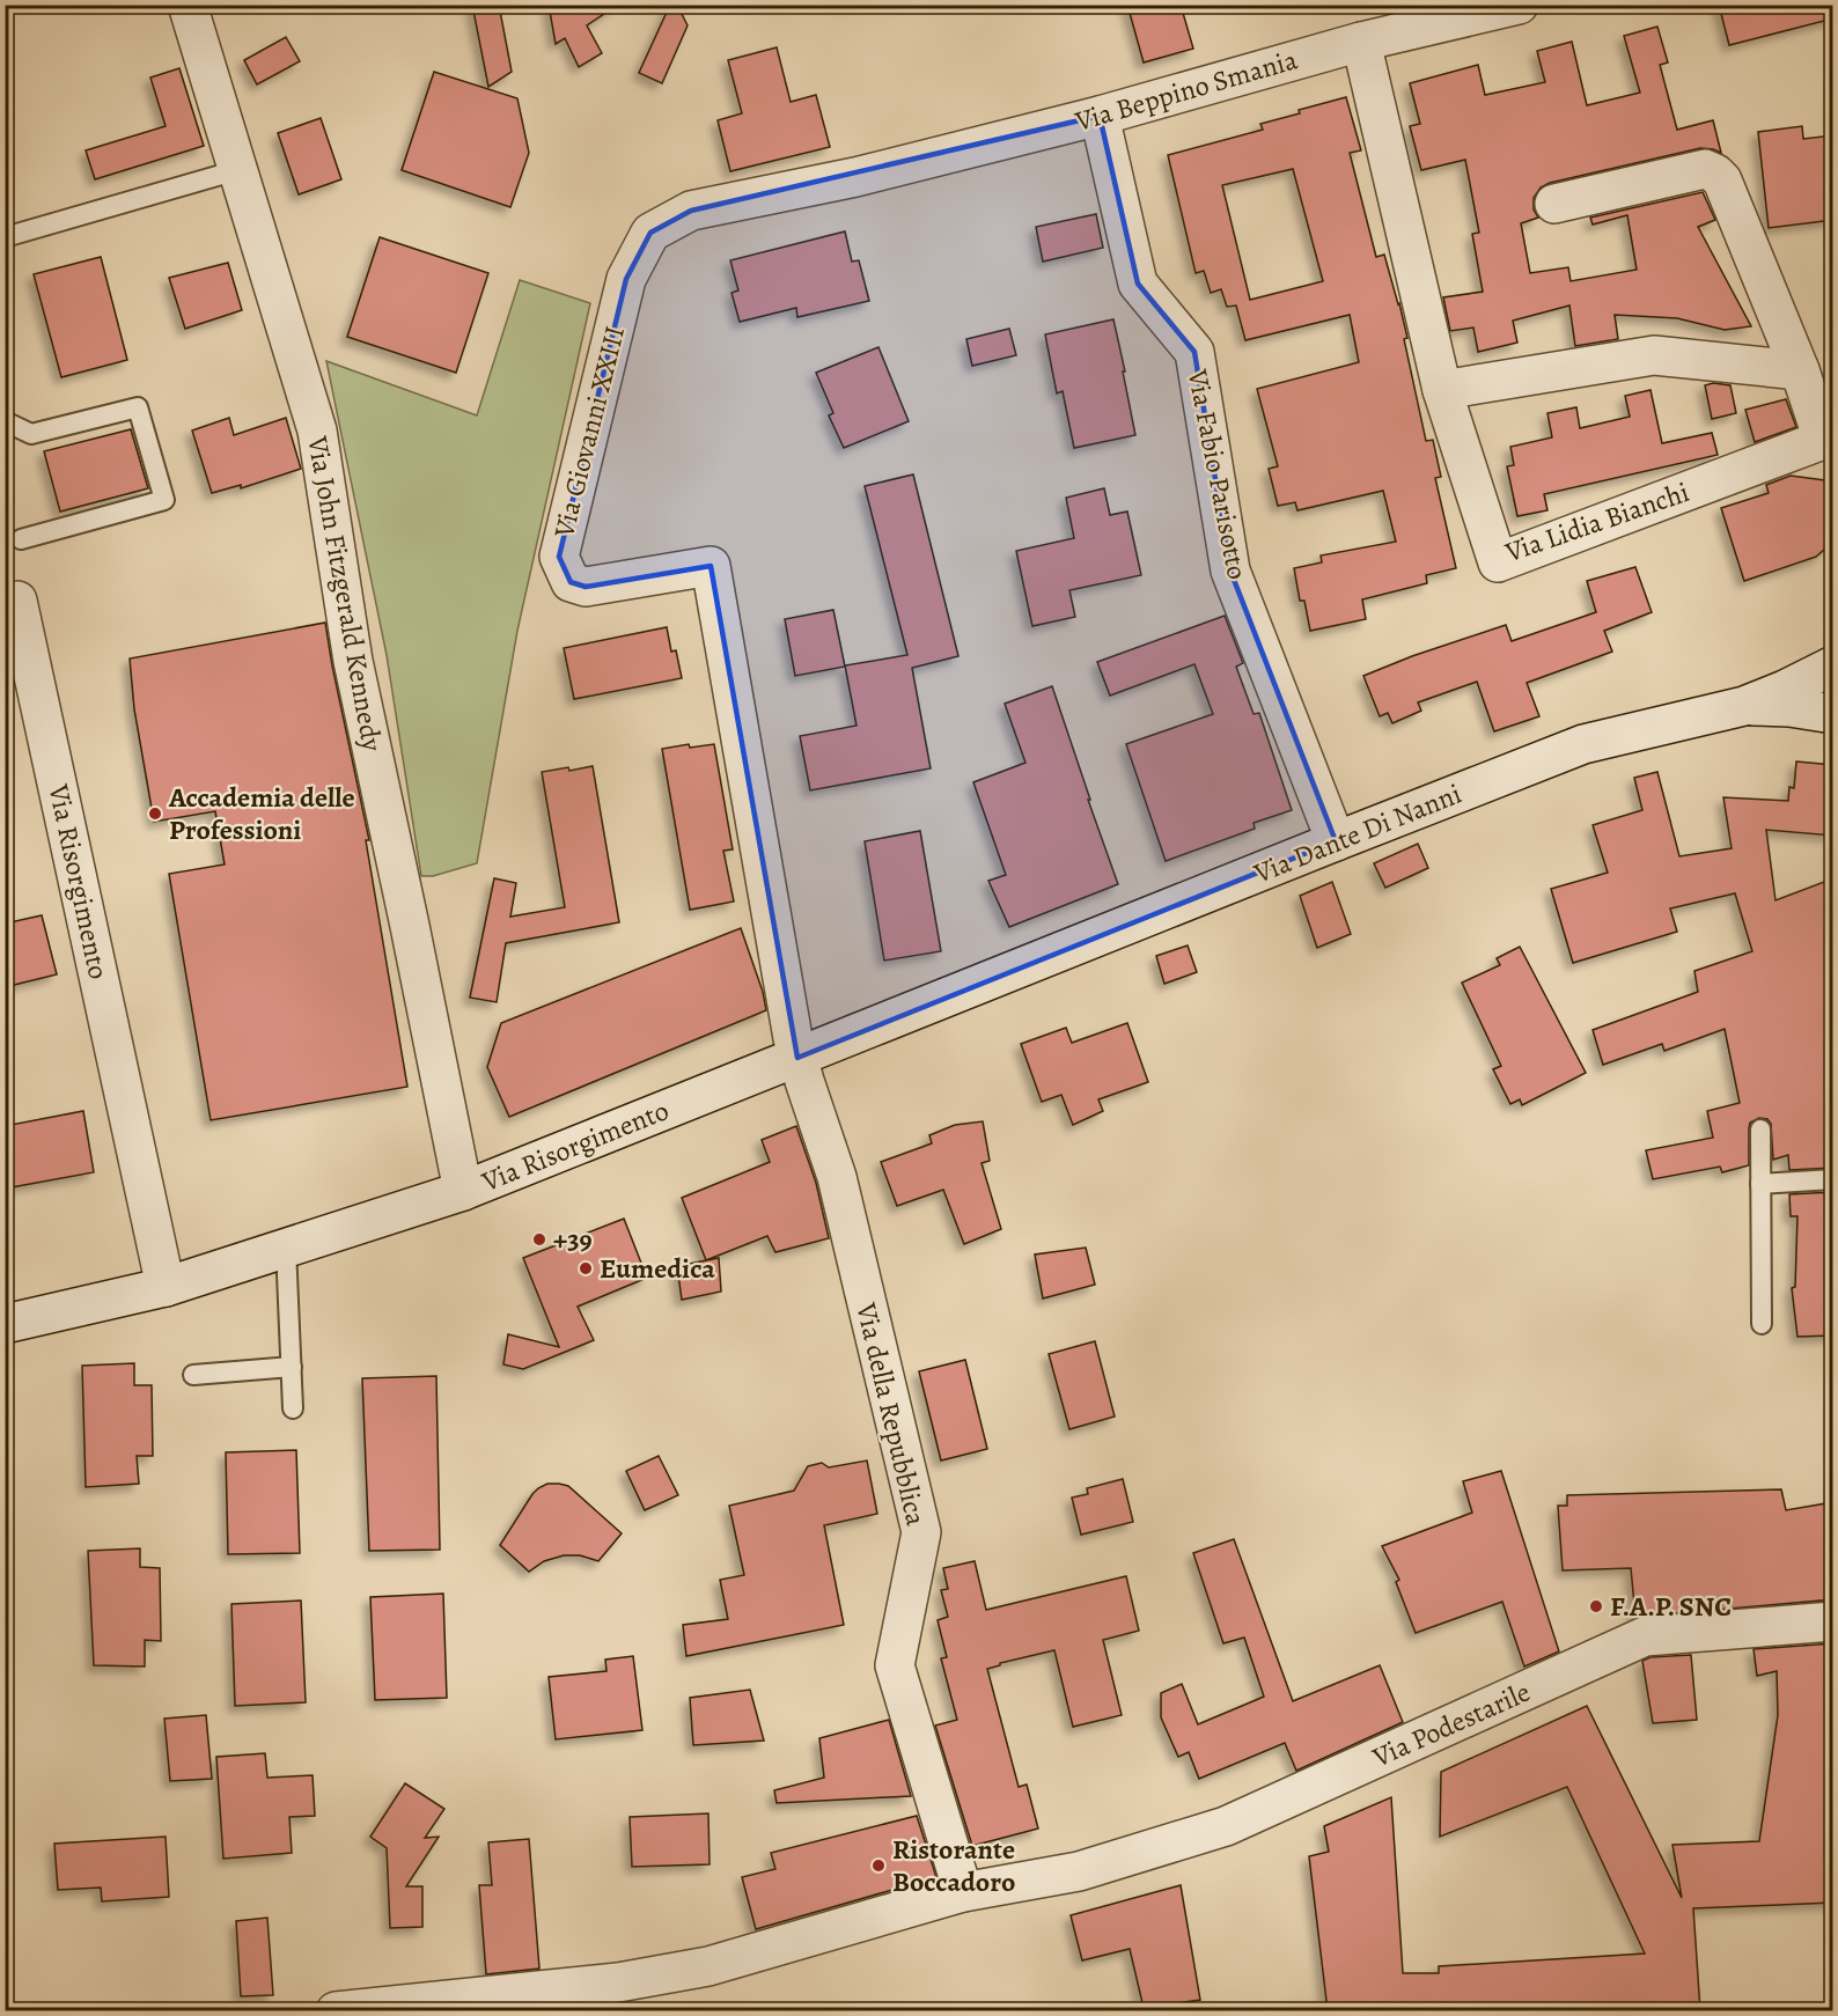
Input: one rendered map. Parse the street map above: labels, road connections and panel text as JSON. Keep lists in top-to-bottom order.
{
  "streets": {
    "street": [
      "Via Beppino Smania",
      "Via Giovanni XXIII",
      "Via Fabio Parisotto",
      "Via Lidia Bianchi",
      "Via John Fitzgerald Kennedy",
      "Via Dante Di Nanni",
      "Via Risorgimento",
      "Via della Repubblica",
      "Via Podestarile"
    ]
  },
  "crossings": [
    ["Via Beppino Smania", "Via Giovanni XXIII"],
    ["Via Beppino Smania", "Via Fabio Parisotto"],
    ["Via Beppino Smania", "Via Lidia Bianchi"],
    ["Via Giovanni XXIII", "Via Risorgimento"],
    ["Via Giovanni XXIII", "Via della Repubblica"],
    ["Via Fabio Parisotto", "Via Dante Di Nanni"],
    ["Via John Fitzgerald Kennedy", "Via Risorgimento"],
    ["Via Dante Di Nanni", "Via Risorgimento"],
    ["Via Risorgimento", "Via della Repubblica"],
    ["Via della Repubblica", "Via Podestarile"]
  ],
  "places": [
    "Accademia delle Professioni",
    "+39",
    "Eumedica",
    "F.A.P. SNC",
    "Ristorante Boccadoro"
  ]
}
